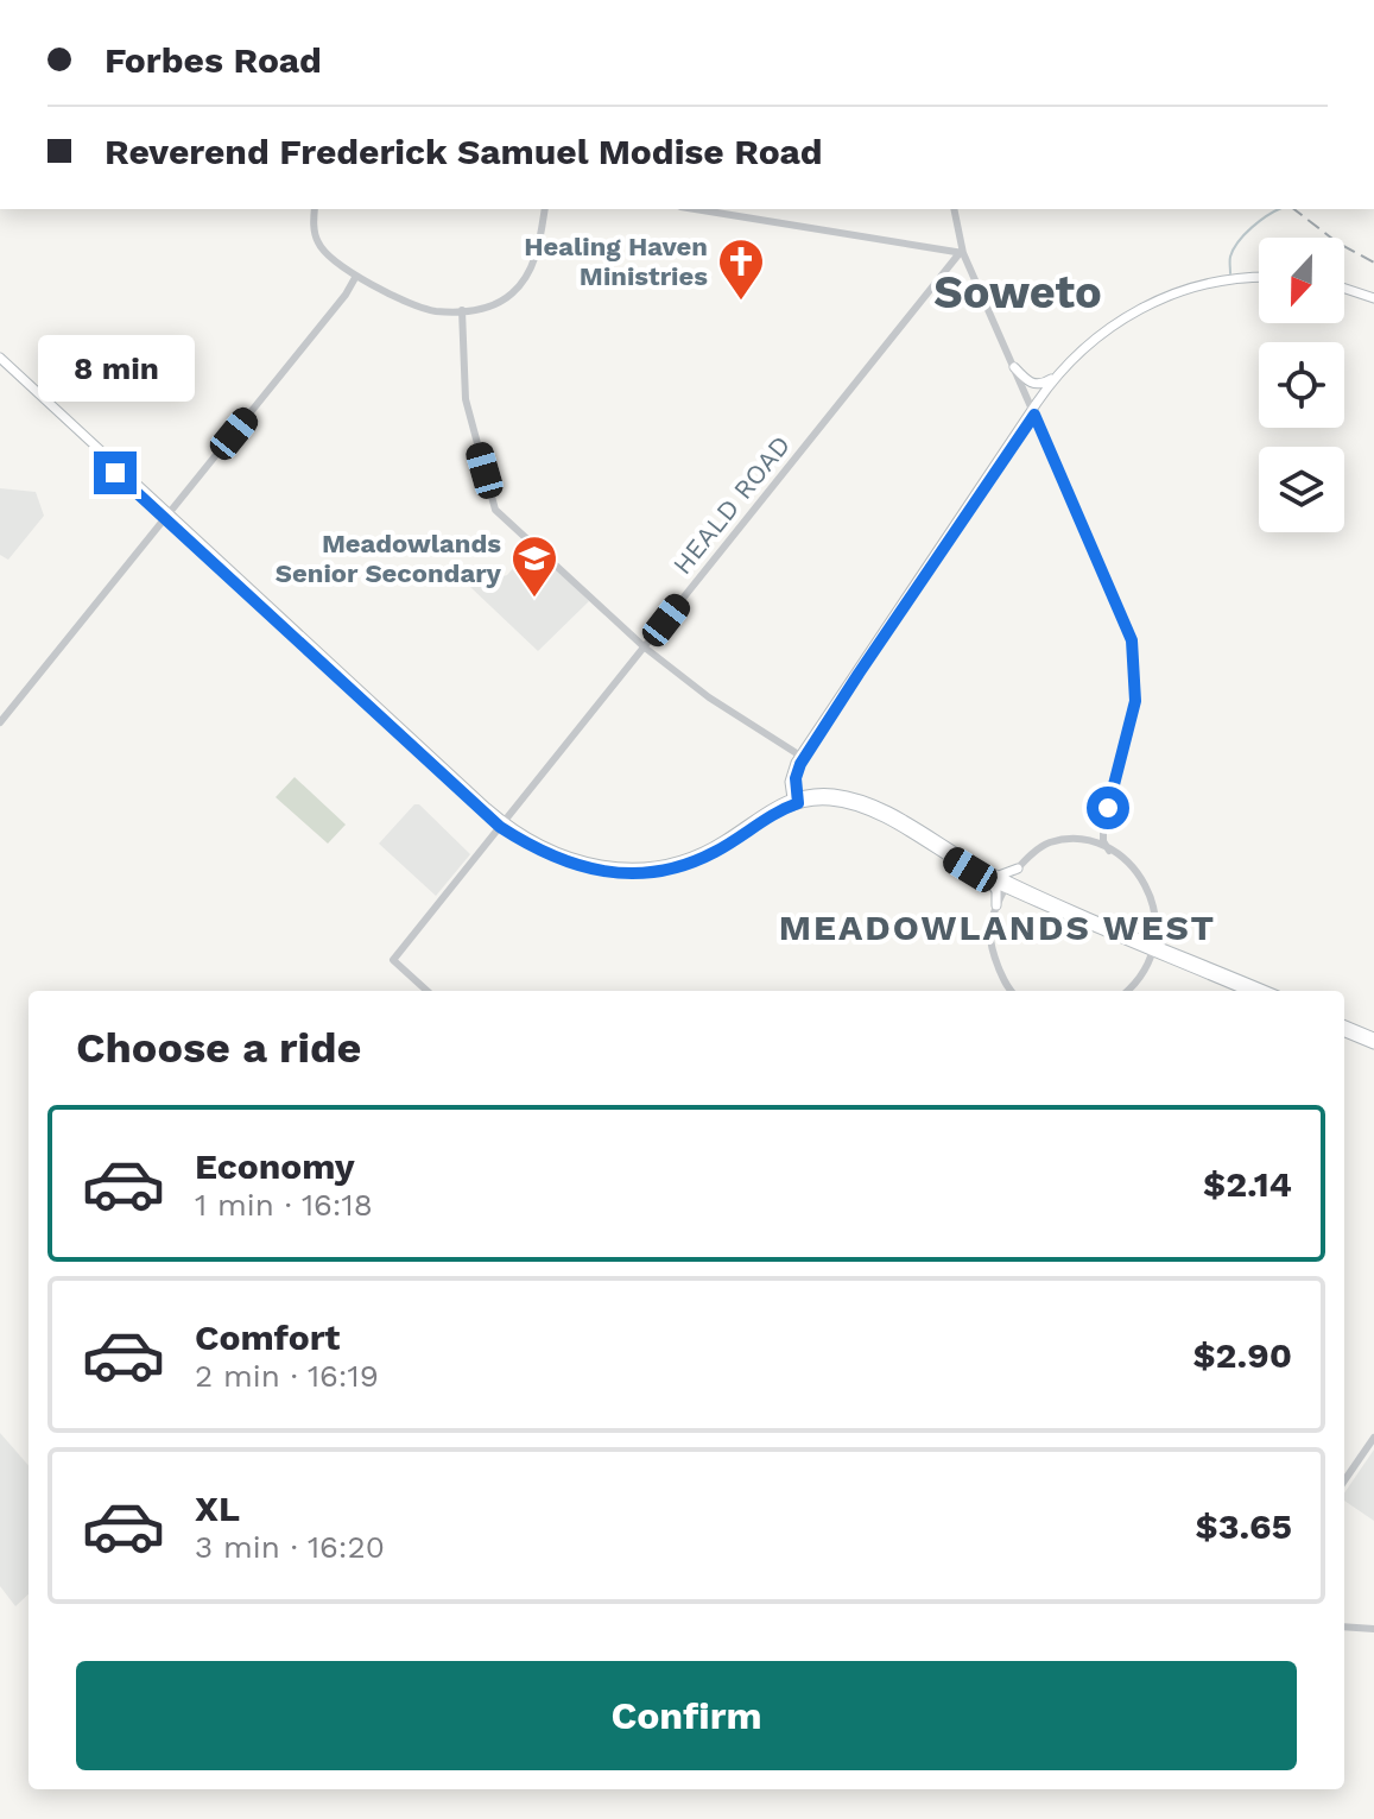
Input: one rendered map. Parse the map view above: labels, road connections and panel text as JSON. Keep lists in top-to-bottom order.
{
  "streets": {
    "street": ["HEALD ROAD"]
  },
  "districts": ["Soweto", "MEADOWLANDS WEST"],
  "places": {
    "church": ["Healing Haven Ministries"],
    "school or university": ["Meadowlands Senior Secondary"]
  },
  "north": "bottom",
  "page": {
    "banner": ["Forbes Road", "Reverend Frederick Samuel Modise Road"],
    "bubble": "8 min",
    "heading": "Choose a ride",
    "list": [
      {
        "name": "Economy",
        "note": "1 min · 16:18",
        "value": "$2.14"
      },
      {
        "name": "Comfort",
        "note": "2 min · 16:19",
        "value": "$2.90"
      },
      {
        "name": "XL",
        "note": "3 min · 16:20",
        "value": "$3.65"
      }
    ],
    "buttons": "Confirm"
  }
}
